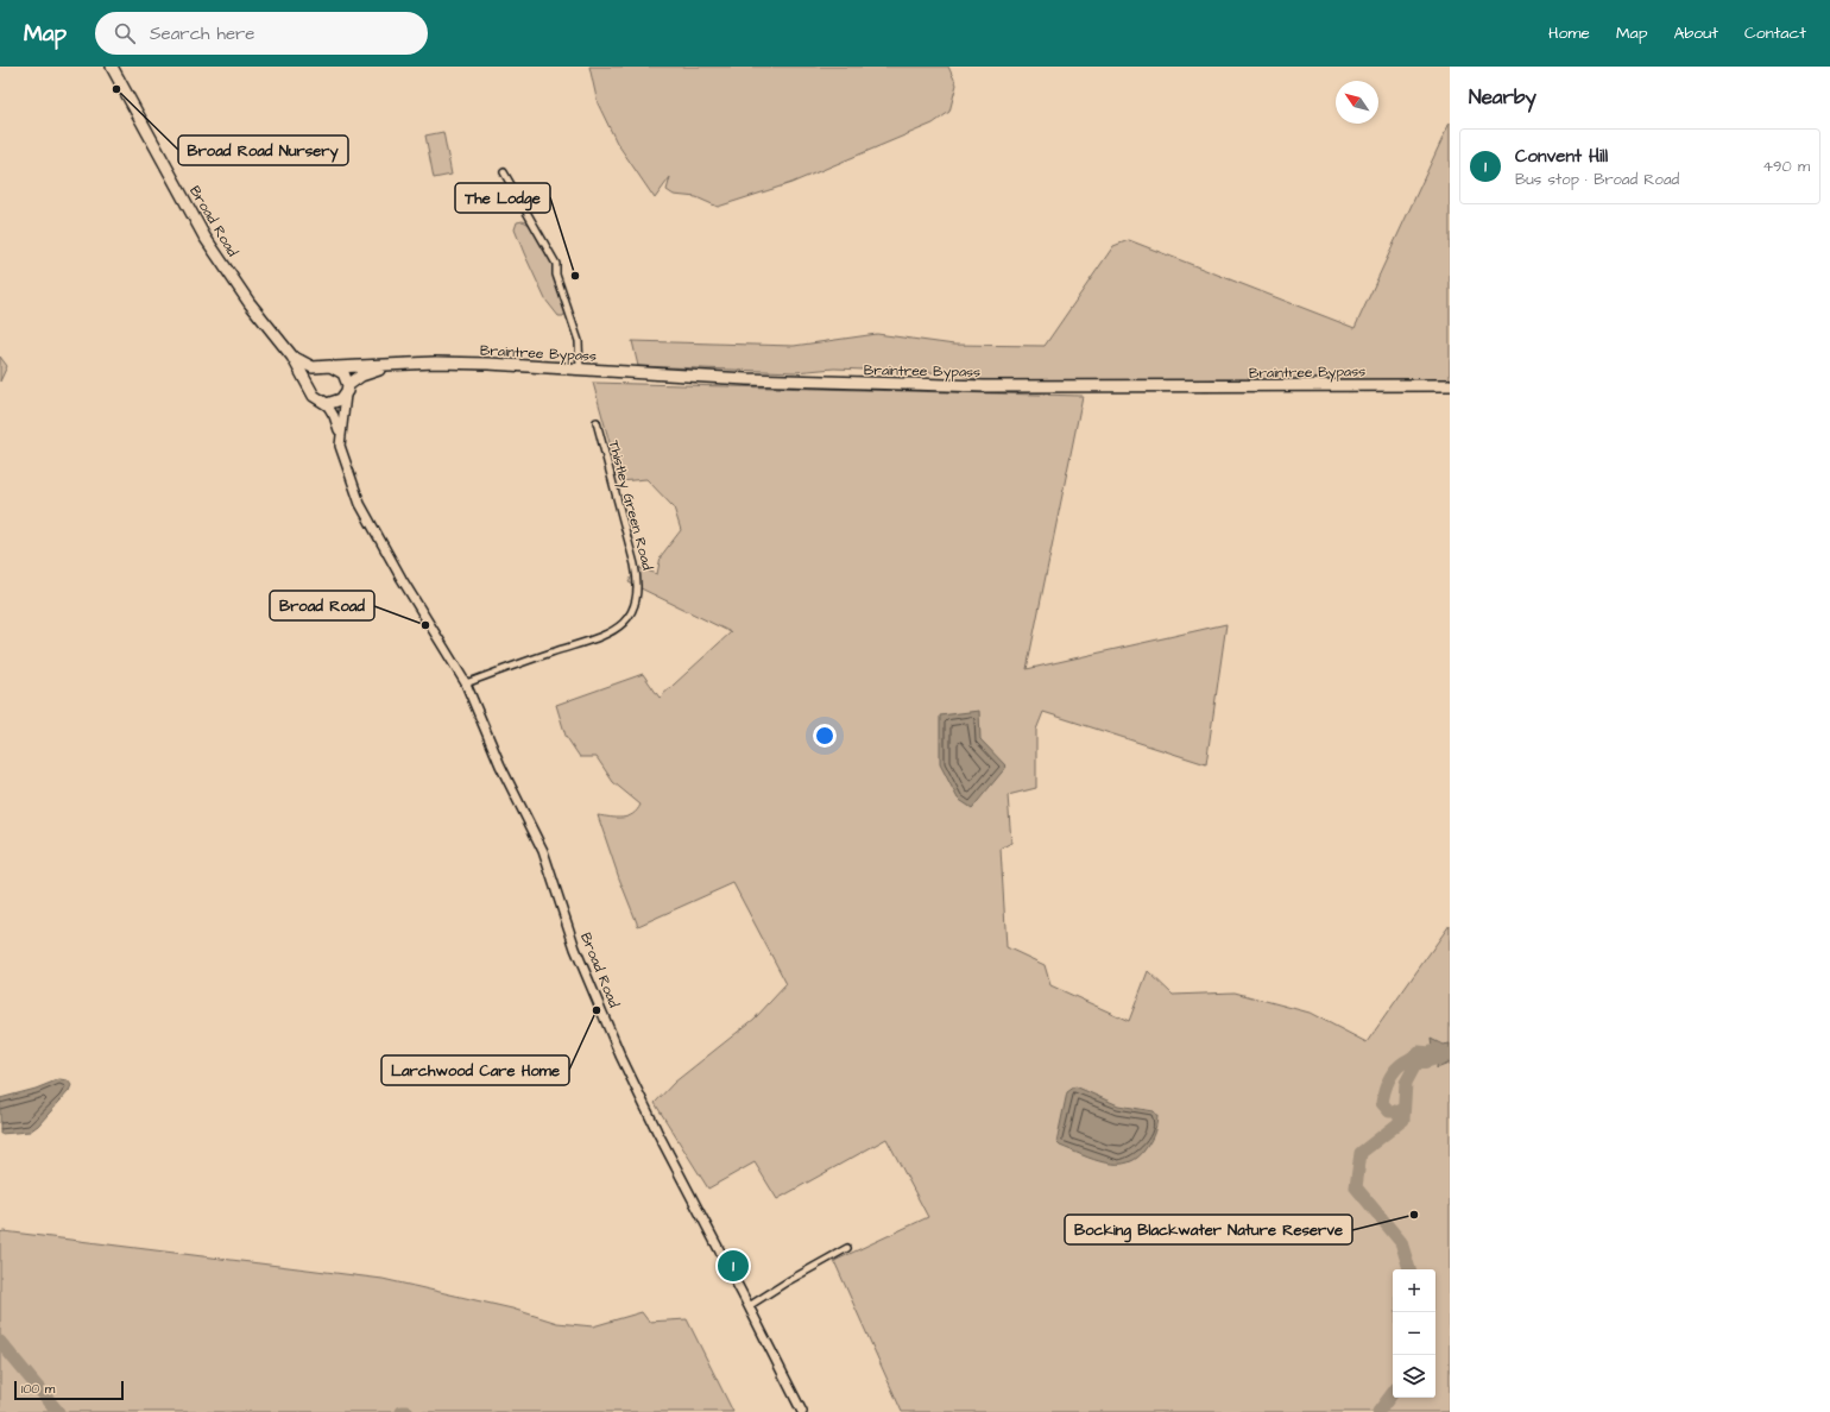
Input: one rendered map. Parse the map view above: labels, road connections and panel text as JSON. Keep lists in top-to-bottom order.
{
  "streets": {
    "highway": ["Broad Road", "Braintree Bypass"],
    "street": ["Thistley Green Road"]
  },
  "crossings": [
    ["Broad Road", "Braintree Bypass"],
    ["Broad Road", "Thistley Green Road"]
  ],
  "places": [
    "Broad Road Nursery",
    "The Lodge",
    "Broad Road",
    "Larchwood Care Home",
    "Bocking Blackwater Nature Reserve"
  ],
  "scale_bar": "100 m",
  "north": "top left",
  "page": {
    "header": "Map",
    "search": "Search here",
    "nav": [
      "Home",
      "Map",
      "About",
      "Contact"
    ],
    "heading": "Nearby",
    "list": [
      {
        "mark": "1",
        "name": "Convent Hill",
        "note": "Bus stop · Broad Road",
        "value": "490 m"
      }
    ],
    "pins": "1",
    "map_buttons": ["+", "−"],
    "scale": "100 m"
  }
}
